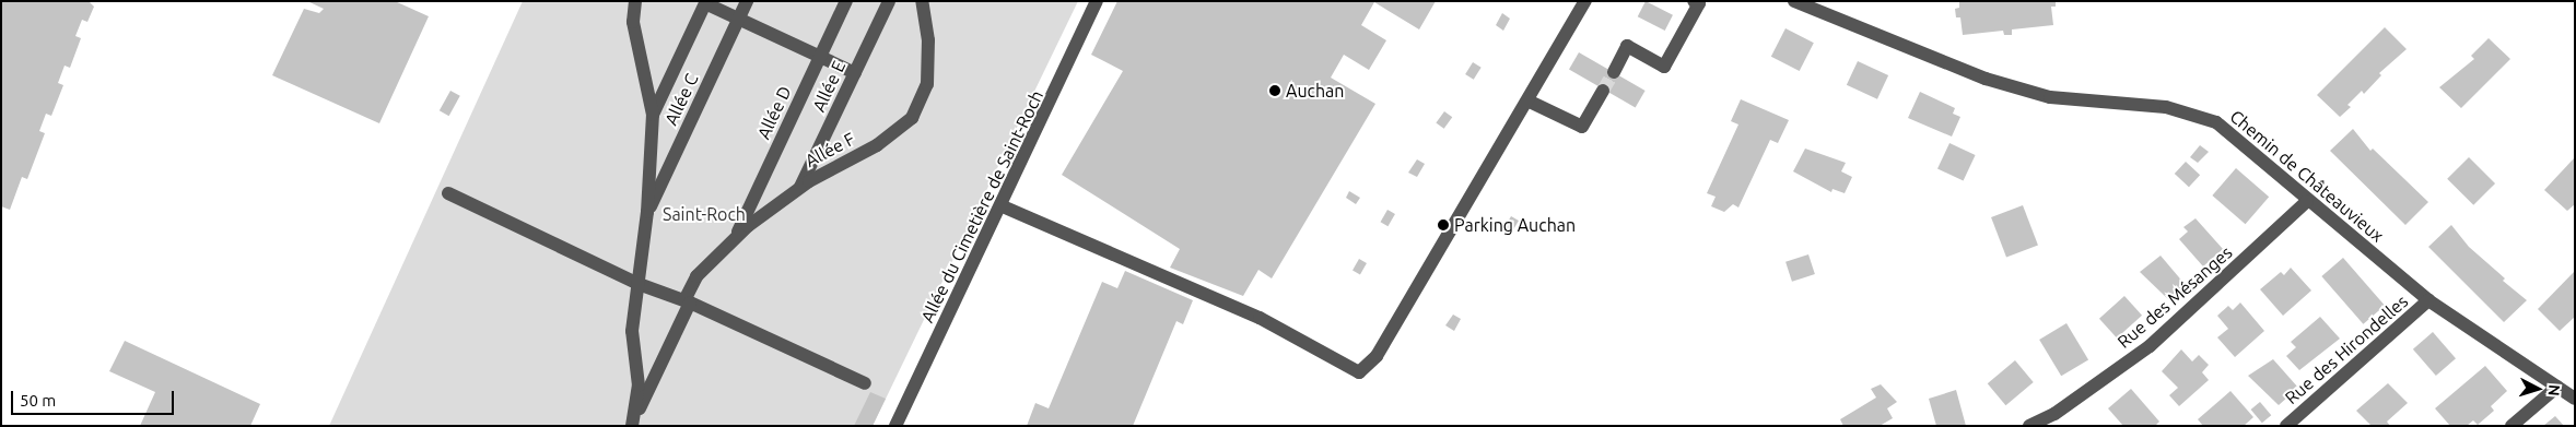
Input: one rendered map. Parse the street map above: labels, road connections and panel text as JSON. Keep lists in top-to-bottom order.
{
  "streets": {
    "street": [
      "Allée E",
      "Allée C",
      "Allée D",
      "Allée F",
      "Chemin de Châteauvieux",
      "Allée du Cimetière de Saint-Roch",
      "Rue des Mésanges",
      "Rue des Hirondelles"
    ]
  },
  "crossings": [
    ["Allée E", "Allée F"],
    ["Allée D", "Allée F"],
    ["Chemin de Châteauvieux", "Rue des Mésanges"],
    ["Chemin de Châteauvieux", "Rue des Hirondelles"]
  ],
  "parks": ["Saint-Roch"],
  "places": ["Auchan", "Parking Auchan"],
  "scale_bar": "50 m",
  "north": "right"
}
